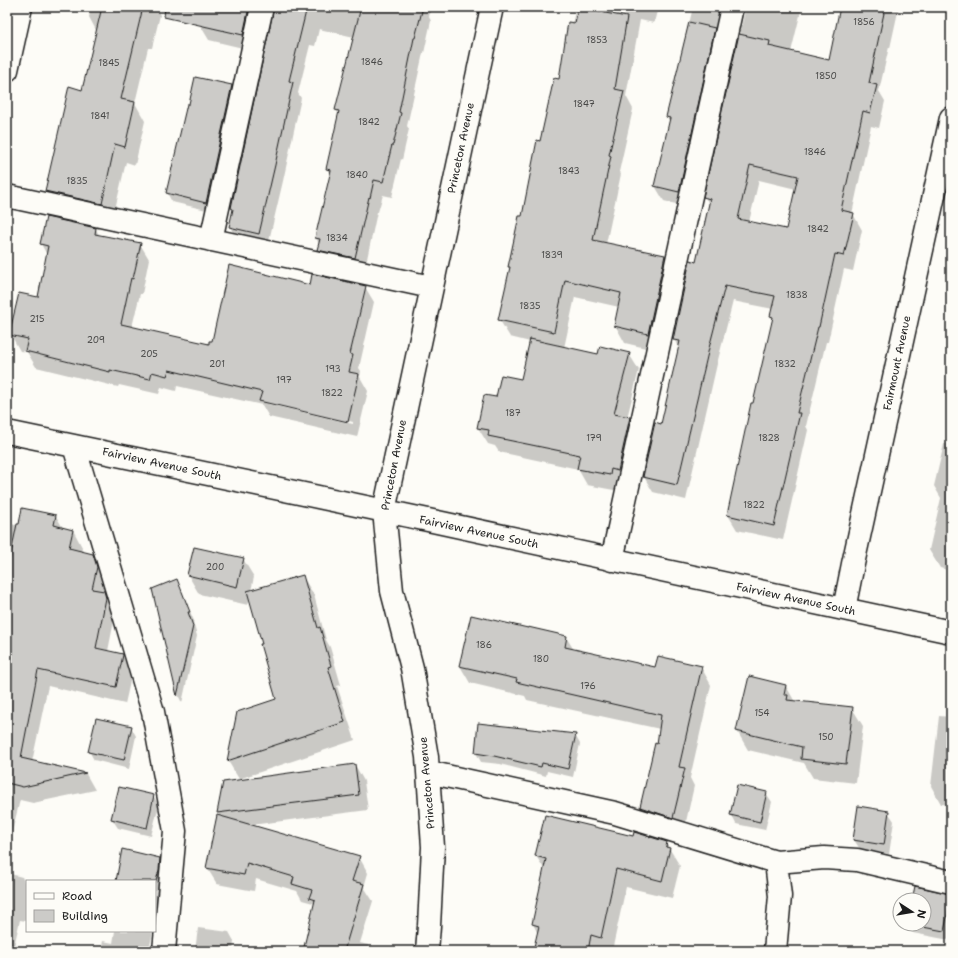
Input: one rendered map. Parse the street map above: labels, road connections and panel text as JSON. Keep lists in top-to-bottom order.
{
  "streets": {
    "street": ["Princeton Avenue", "Fairmount Avenue", "Fairview Avenue South"]
  },
  "crossings": [
    ["Princeton Avenue", "Fairview Avenue South"],
    ["Fairmount Avenue", "Fairview Avenue South"]
  ],
  "house_numbers": [
    "1856",
    "1853",
    "1846",
    "1845",
    "1850",
    "1847",
    "1841",
    "1842",
    "1846",
    "1843",
    "1840",
    "1835",
    "1842",
    "1834",
    "1839",
    "1838",
    "1835",
    "215",
    "209",
    "205",
    "201",
    "1832",
    "193",
    "197",
    "1822",
    "187",
    "179",
    "1828",
    "1822",
    "200",
    "186",
    "180",
    "176",
    "154",
    "150"
  ],
  "legend": ["Road", "Building"],
  "north": "right"
}
